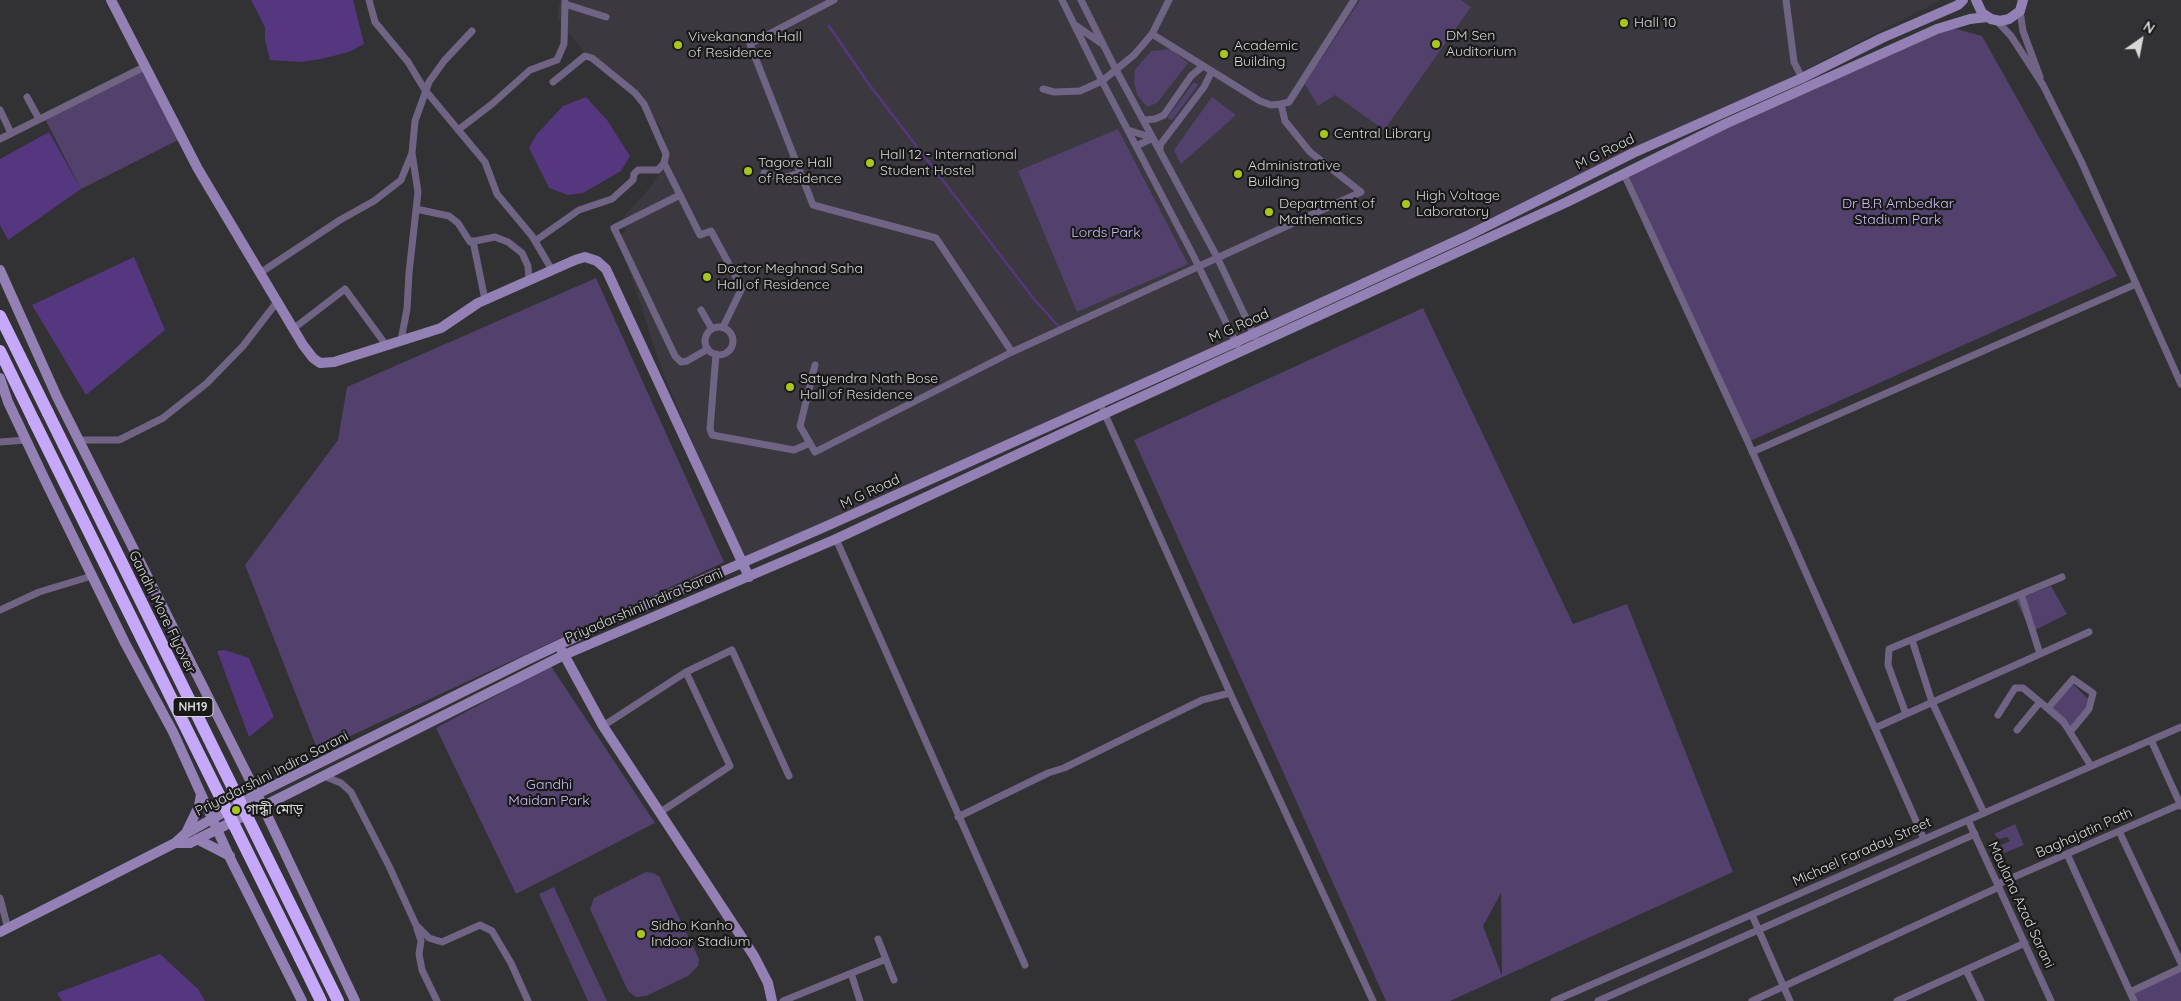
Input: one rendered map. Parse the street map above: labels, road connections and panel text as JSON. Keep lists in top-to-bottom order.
{
  "streets": {
    "highway": ["Gandhi More Flyover", "NH19"],
    "street": [
      "M G Road",
      "Priyadarshini Indira Sarani",
      "Baghajatin Path",
      "Michael Faraday Street",
      "Maulana Azad Sarani"
    ]
  },
  "crossings": [
    ["M G Road", "Priyadarshini Indira Sarani"],
    ["Baghajatin Path", "Maulana Azad Sarani"],
    ["Michael Faraday Street", "Maulana Azad Sarani"]
  ],
  "parks": ["Dr B.R Ambedkar Stadium Park", "Lords Park", "Gandhi Maidan Park"],
  "places": [
    "Hall 10",
    "DM Sen Auditorium",
    "Vivekananda Hall of Residence",
    "Academic Building",
    "Central Library",
    "Hall 12 - International Student Hostel",
    "Tagore Hall of Residence",
    "Administrative Building",
    "High Voltage Laboratory",
    "Department of Mathematics",
    "Doctor Meghnad Saha Hall of Residence",
    "Satyendra Nath Bose Hall of Residence",
    "গান্ধী মোড়",
    "Sidho Kanho Indoor Stadium"
  ],
  "north": "top right"
}
